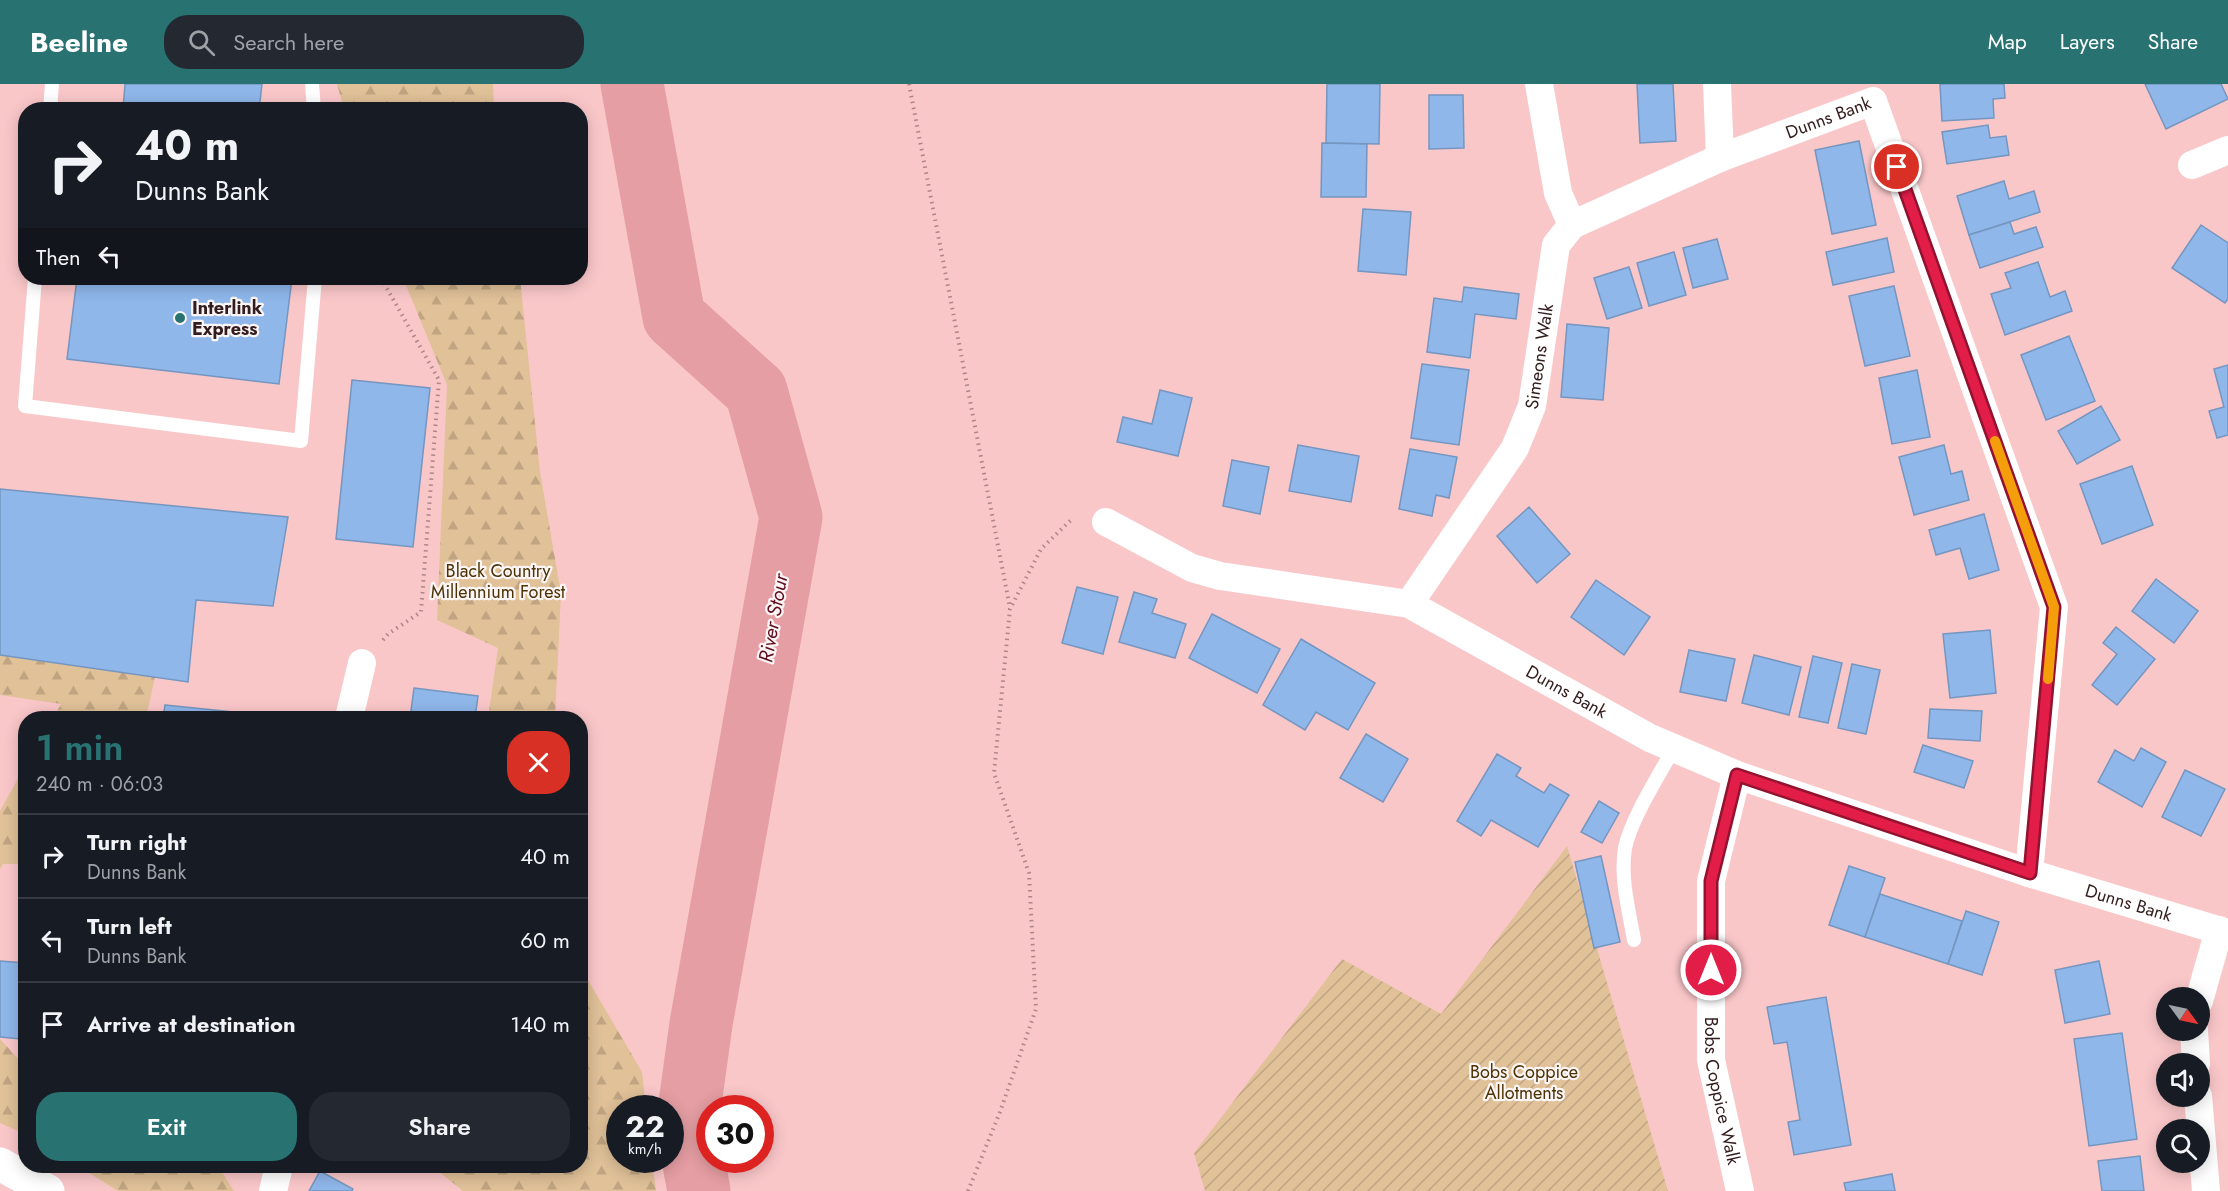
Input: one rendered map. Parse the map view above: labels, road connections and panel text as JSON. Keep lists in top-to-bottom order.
{
  "streets": {
    "street": ["Dunns Bank", "Simeons Walk", "Bobs Coppice Walk"]
  },
  "crossings": [
    ["Dunns Bank", "Simeons Walk"],
    ["Dunns Bank", "Bobs Coppice Walk"]
  ],
  "water": ["River Stour"],
  "parks": ["Black Country Millennium Forest", "Bobs Coppice Allotments"],
  "places": ["Interlink Express"],
  "north": "bottom right",
  "page": {
    "header": "Beeline",
    "search": "Search here",
    "nav": ["Map", "Layers", "Share"],
    "turn": ["40 m", "Dunns Bank"],
    "then": "Then",
    "heading": ["1 min", "240 m · 06:03"],
    "list": [
      {
        "name": "Turn right",
        "note": "Dunns Bank",
        "value": "40 m"
      },
      {
        "name": "Turn left",
        "note": "Dunns Bank",
        "value": "60 m"
      },
      {
        "name": "Arrive at destination",
        "value": "140 m"
      }
    ],
    "buttons": ["Exit", "Share"],
    "speed": "22 km/h",
    "limit": "30"
  }
}
